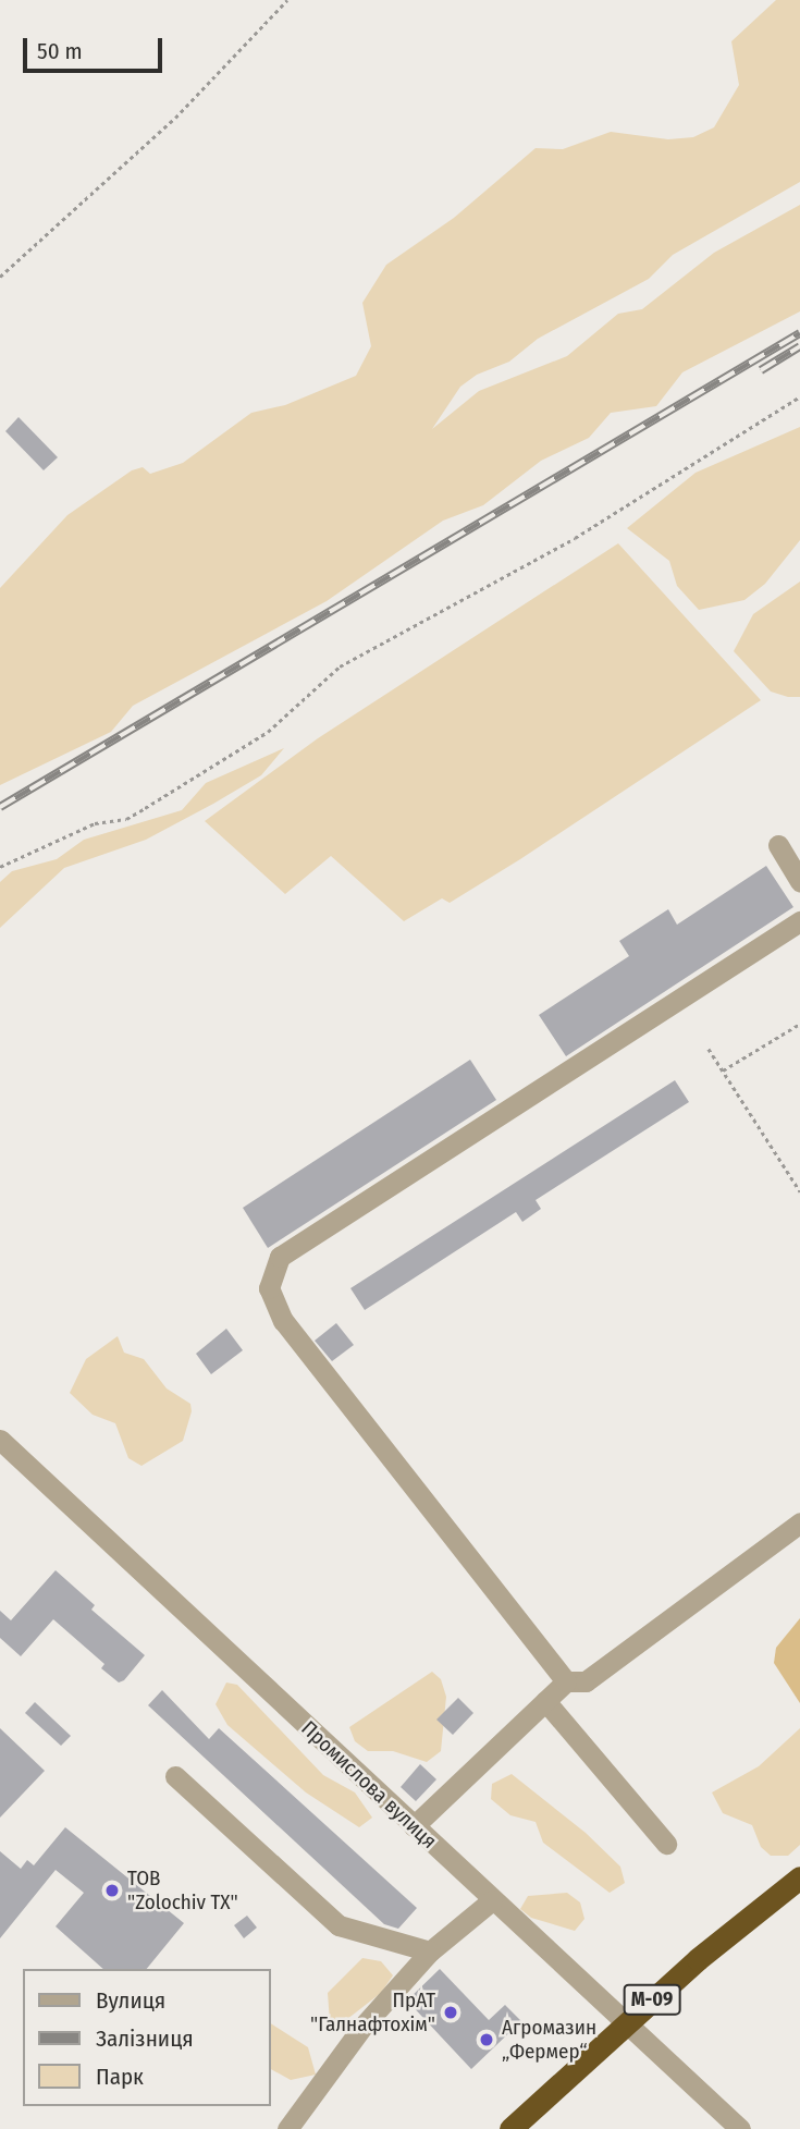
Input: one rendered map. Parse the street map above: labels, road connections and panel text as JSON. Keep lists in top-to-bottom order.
{
  "streets": {
    "highway": ["М-09"],
    "street": ["Промислова вулиця"]
  },
  "crossings": [
    ["Промислова вулиця", "М-09"]
  ],
  "places": ["ТОВ \"Zolochiv TX\"", "ПрАТ \"Галнафтохім\"", "Агромазин „Фермер“"],
  "legend": ["Вулиця", "Залізниця", "Парк"],
  "scale_bar": "50 m"
}
